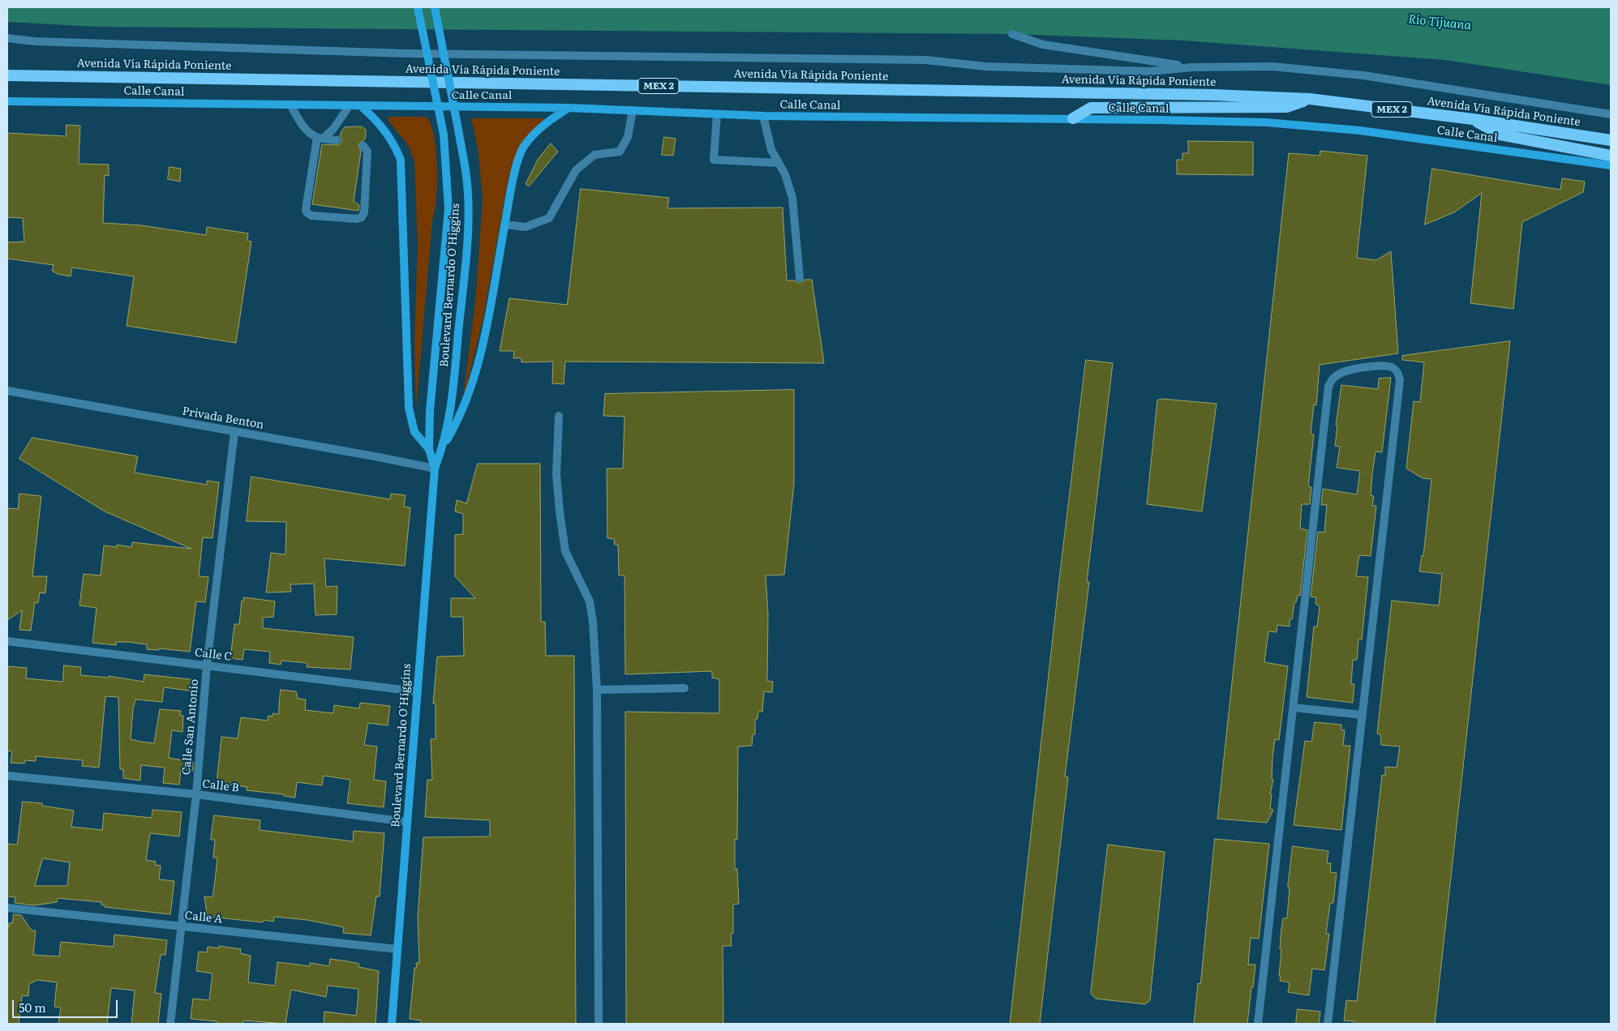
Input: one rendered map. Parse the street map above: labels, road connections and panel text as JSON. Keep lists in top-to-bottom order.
{
  "streets": {
    "highway": ["Avenida Vía Rápida Poniente", "MEX 2"],
    "main road": ["Calle Canal", "Boulevard Bernardo O'Higgins"],
    "street": [
      "Privada Benton",
      "Calle C",
      "Calle San Antonio",
      "Calle B",
      "Calle A"
    ]
  },
  "crossings": [
    ["Boulevard Bernardo O'Higgins", "Privada Benton"],
    ["Boulevard Bernardo O'Higgins", "Calle C"],
    ["Boulevard Bernardo O'Higgins", "Calle B"],
    ["Boulevard Bernardo O'Higgins", "Calle A"],
    ["Privada Benton", "Calle San Antonio"],
    ["Calle C", "Calle San Antonio"],
    ["Calle San Antonio", "Calle B"],
    ["Calle San Antonio", "Calle A"]
  ],
  "water": ["Río Tijuana"],
  "scale_bar": "50 m"
}
